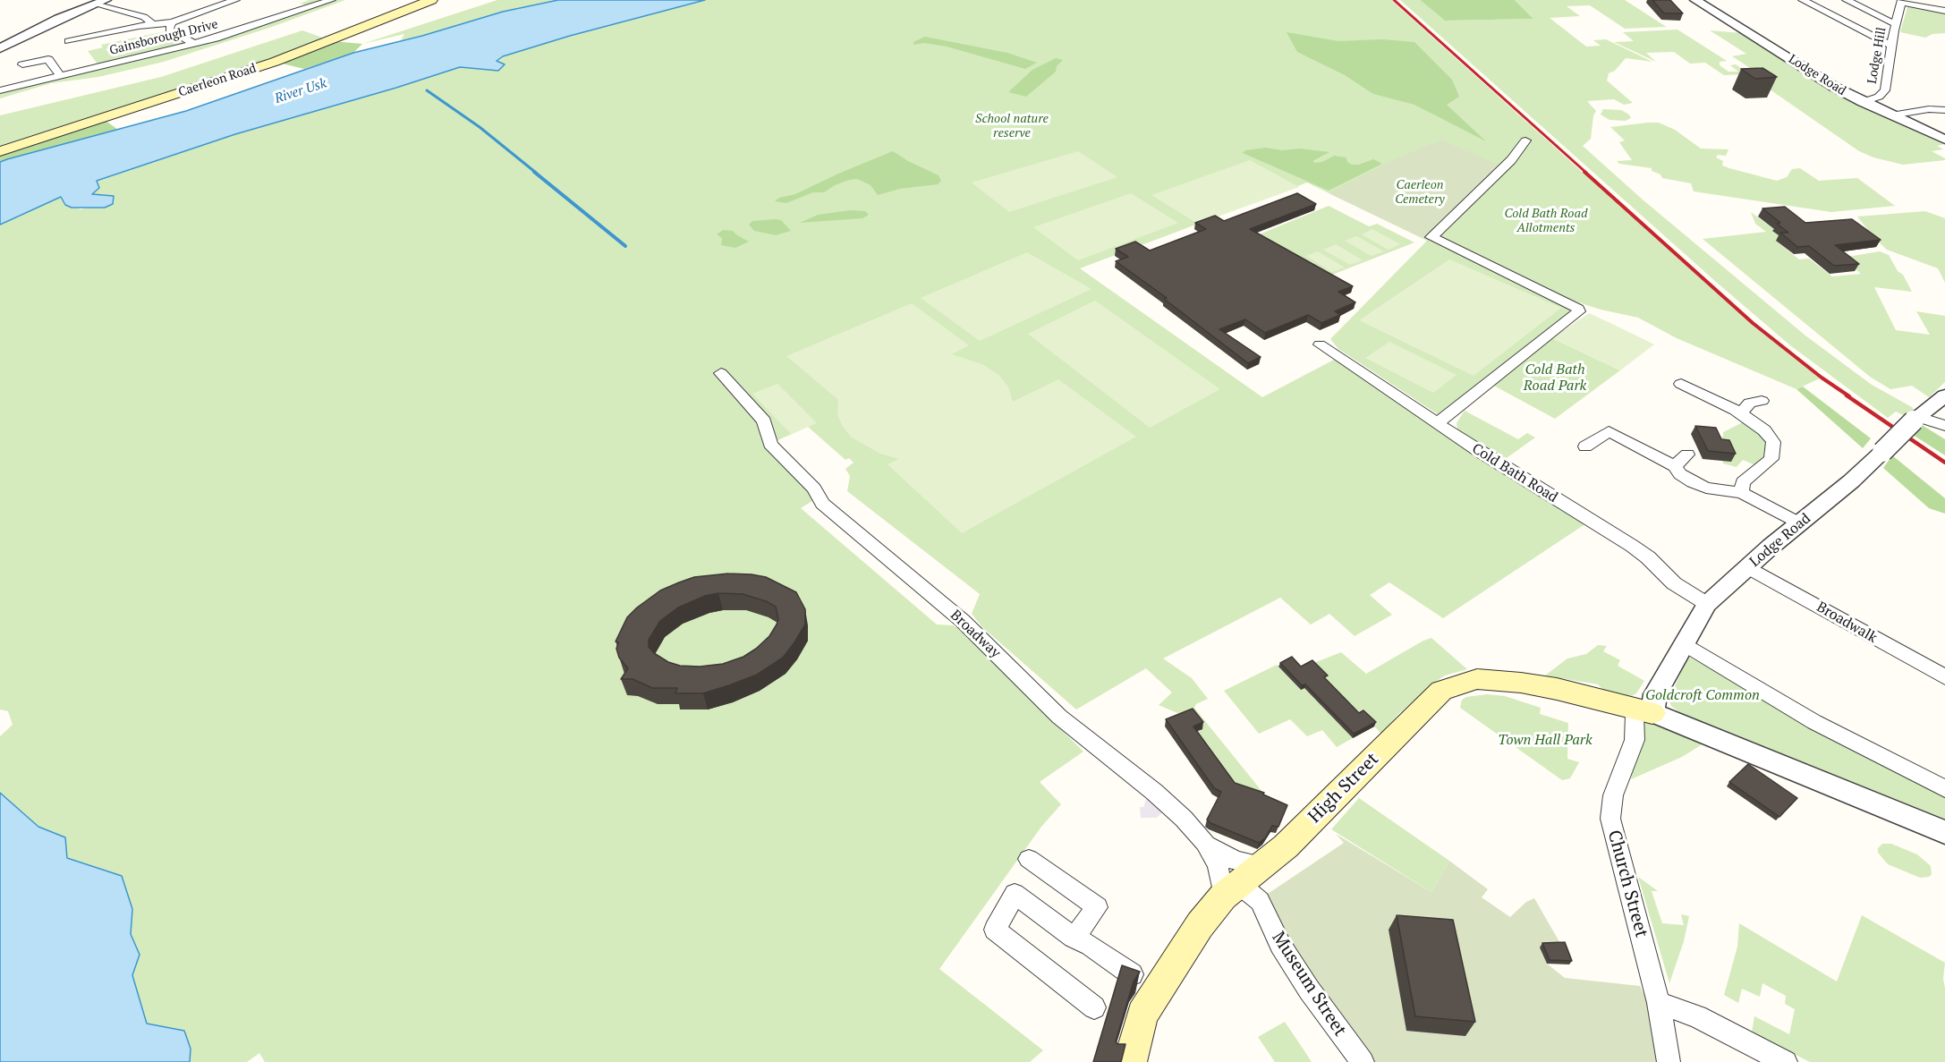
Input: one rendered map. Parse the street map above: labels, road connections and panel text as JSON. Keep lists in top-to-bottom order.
{
  "streets": {
    "main road": ["Caerleon Road", "High Street"],
    "street": [
      "Gainsborough Drive",
      "Lodge Hill",
      "Lodge Road",
      "Cold Bath Road",
      "Broadwalk",
      "Broadway",
      "Church Street",
      "Museum Street"
    ]
  },
  "crossings": [
    ["Lodge Hill", "Lodge Road"],
    ["Lodge Road", "Cold Bath Road"],
    ["Lodge Road", "Broadwalk"],
    ["Lodge Road", "High Street"],
    ["Lodge Road", "Church Street"],
    ["Broadway", "High Street"],
    ["Broadway", "Museum Street"],
    ["High Street", "Church Street"],
    ["High Street", "Museum Street"]
  ],
  "water": ["River Usk"],
  "parks": [
    "School nature reserve",
    "Caerleon Cemetery",
    "Cold Bath Road Allotments",
    "Cold Bath Road Park",
    "Goldcroft Common",
    "Town Hall Park"
  ]
}
